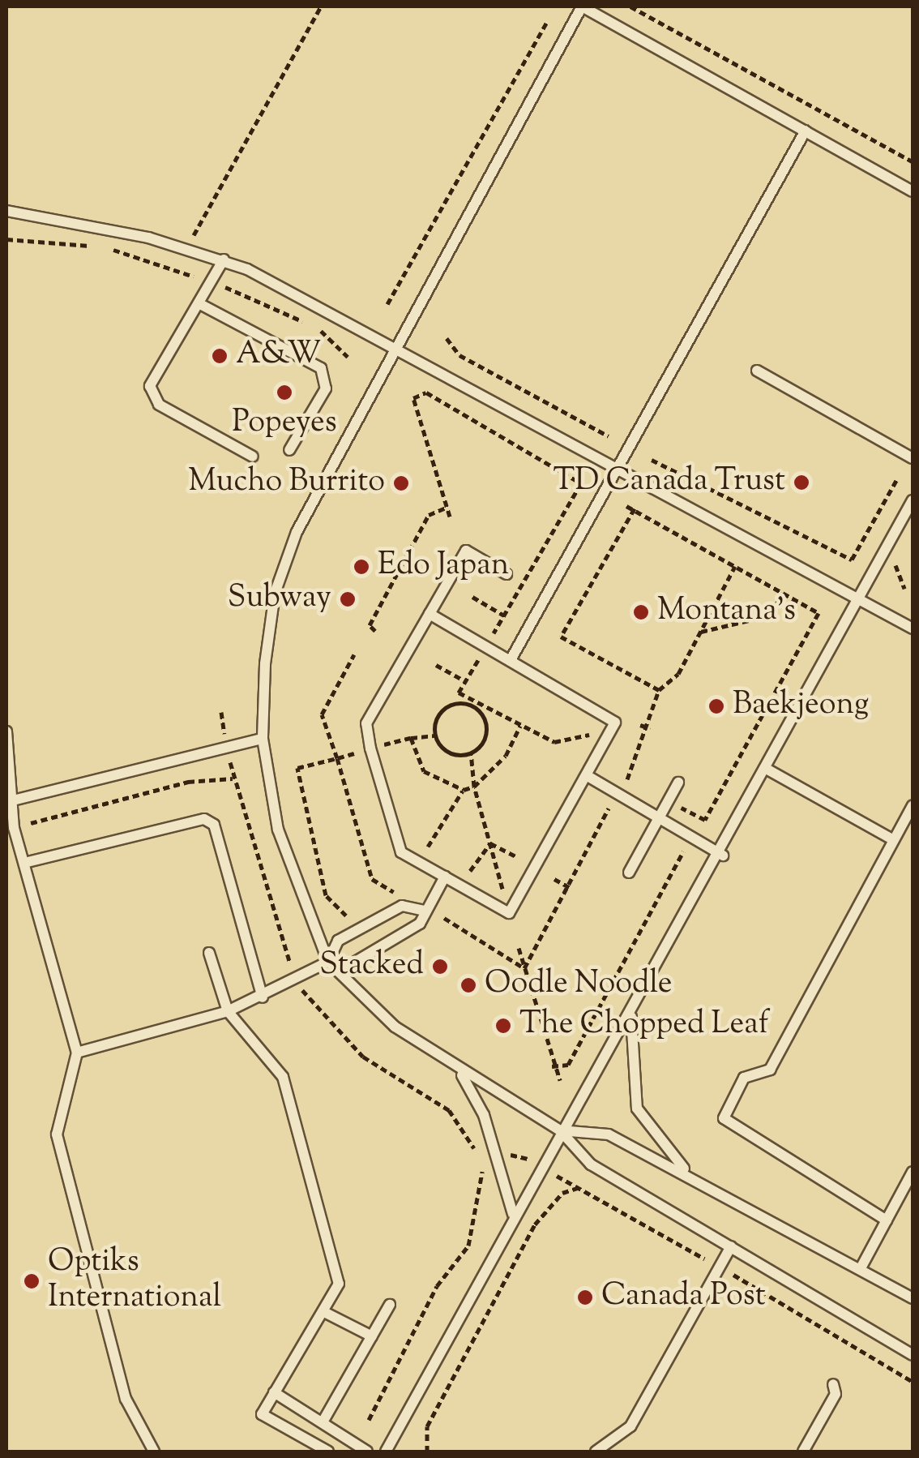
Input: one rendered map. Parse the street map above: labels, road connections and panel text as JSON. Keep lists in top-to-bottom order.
{
  "places": [
    "A&W",
    "Popeyes",
    "TD Canada Trust",
    "Mucho Burrito",
    "Edo Japan",
    "Subway",
    "Montana's",
    "Baekjeong",
    "Stacked",
    "Oodle Noodle",
    "The Chopped Leaf",
    "Optiks International",
    "Canada Post"
  ]
}
